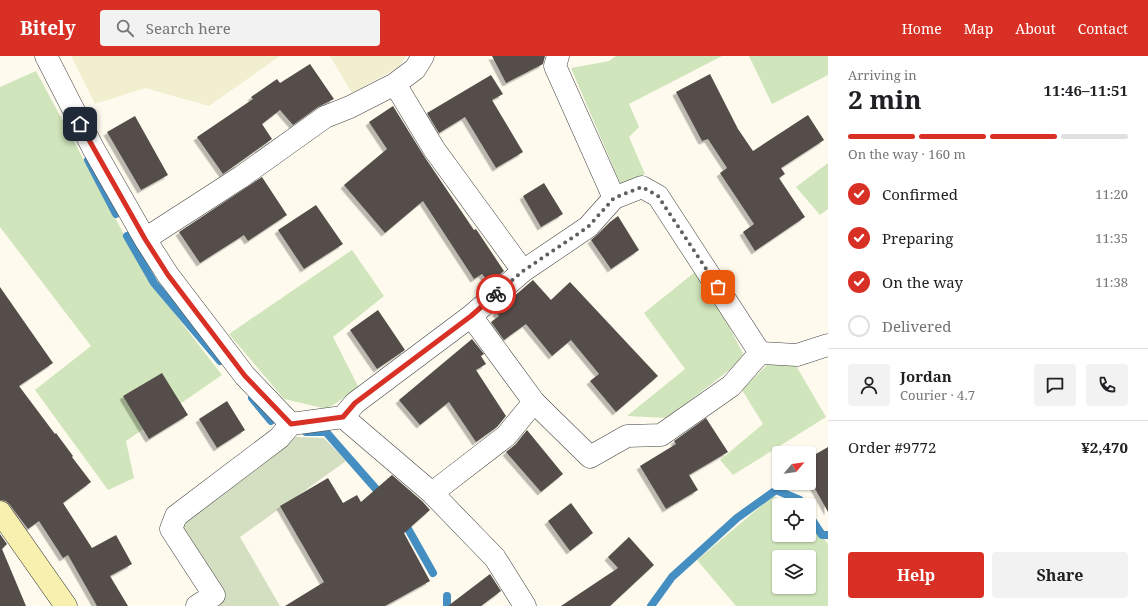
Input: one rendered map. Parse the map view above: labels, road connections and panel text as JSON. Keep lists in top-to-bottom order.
{
  "north": "top right",
  "page": {
    "header": "Bitely",
    "search": "Search here",
    "nav": [
      "Home",
      "Map",
      "About",
      "Contact"
    ],
    "heading": ["2 min", "Arriving in", "11:46–11:51"],
    "panel": [
      "Jordan",
      "Courier · 4.7",
      "Order #9772",
      "¥2,470"
    ],
    "bar": "On the way · 160 m",
    "list": [
      ["Confirmed", "11:20"],
      ["Preparing", "11:35"],
      ["On the way", "11:38"],
      "Delivered"
    ],
    "buttons": ["Help", "Share"]
  }
}
